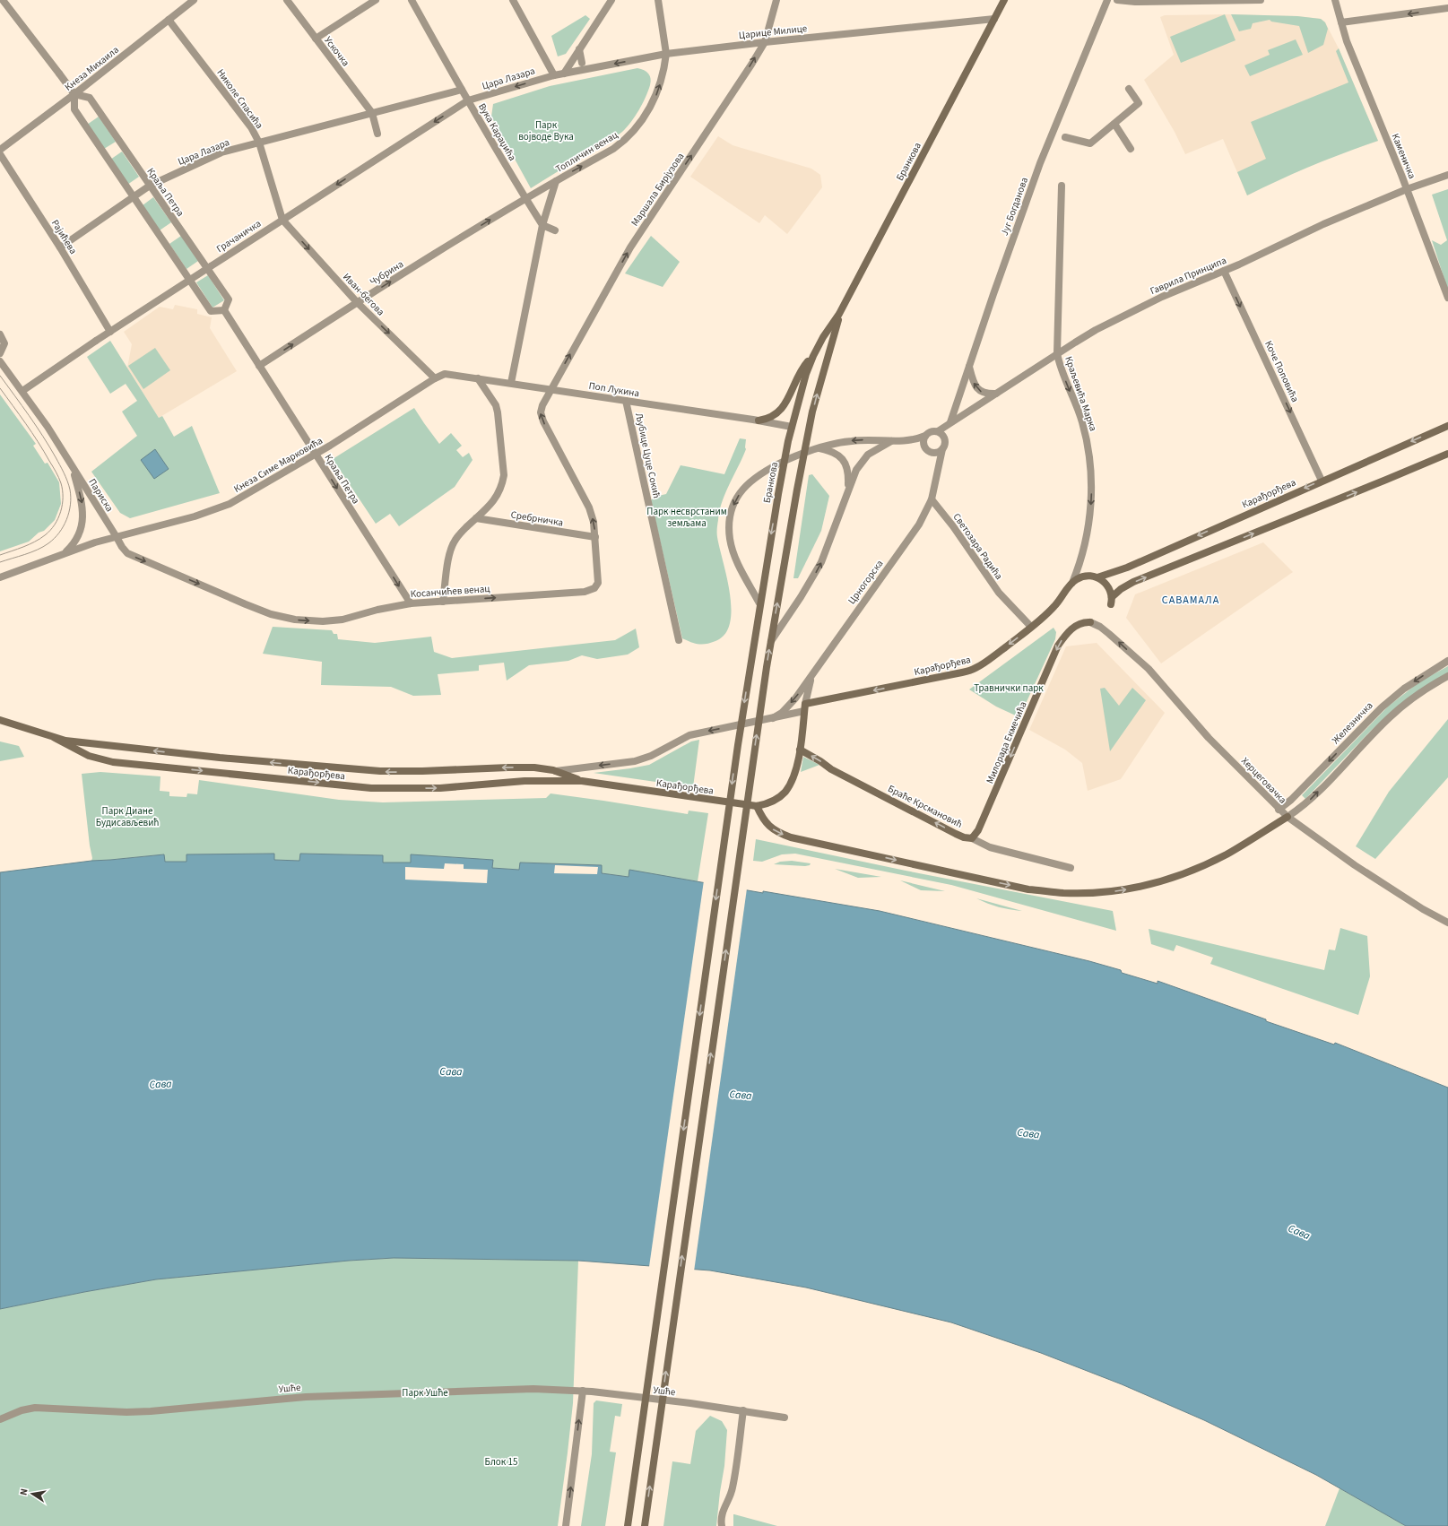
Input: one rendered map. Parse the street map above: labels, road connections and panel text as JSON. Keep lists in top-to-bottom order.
{
  "streets": {
    "main road": [
      "Бранкова",
      "Карађорђева",
      "Милорада Екмечића",
      "Браће Крсмановић"
    ],
    "street": [
      "Царице Милице",
      "Ускочка",
      "Кнеза Михаила",
      "Цара Лазара",
      "Николе Спасића",
      "Вука Караџића",
      "Топличин венац",
      "Каменичка",
      "Маршала Бирјузова",
      "Краља Петра",
      "Југ Богданова",
      "Грачаничка",
      "Рајићева",
      "Чубрина",
      "Гаврила Принципа",
      "Иван-бегова",
      "Коче Поповића",
      "Поп Лукина",
      "Краљевића Марка",
      "Љубице Цуце Сокић",
      "Кнеза Симе Марковића",
      "Париска",
      "Сребрничка",
      "Светозара Радића",
      "Црногорска",
      "Косанчићев венац",
      "Железничка",
      "Херцеговачка",
      "Ушће"
    ]
  },
  "crossings": [
    ["Царице Милице", "Цара Лазара"],
    ["Царице Милице", "Топличин венац"],
    ["Царице Милице", "Бранкова"],
    ["Царице Милице", "Маршала Бирјузова"],
    ["Ускочка", "Цара Лазара"],
    ["Кнеза Михаила", "Николе Спасића"],
    ["Кнеза Михаила", "Краља Петра"],
    ["Цара Лазара", "Николе Спасића"],
    ["Цара Лазара", "Вука Караџића"],
    ["Цара Лазара", "Краља Петра"],
    ["Цара Лазара", "Грачаничка"],
    ["Цара Лазара", "Рајићева"],
    ["Николе Спасића", "Грачаничка"],
    ["Николе Спасића", "Иван-бегова"],
    ["Вука Караџића", "Топличин венац"],
    ["Вука Караџића", "Грачаничка"],
    ["Вука Караџића", "Чубрина"],
    ["Топличин венац", "Чубрина"],
    ["Топличин венац", "Поп Лукина"],
    ["Каменичка", "Гаврила Принципа"],
    ["Бранкова", "Поп Лукина"],
    ["Маршала Бирјузова", "Поп Лукина"],
    ["Маршала Бирјузова", "Косанчићев венац"],
    ["Краља Петра", "Грачаничка"],
    ["Краља Петра", "Чубрина"],
    ["Краља Петра", "Кнеза Симе Марковића"],
    ["Краља Петра", "Косанчићев венац"],
    ["Југ Богданова", "Гаврила Принципа"],
    ["Грачаничка", "Рајићева"],
    ["Грачаничка", "Иван-бегова"],
    ["Грачаничка", "Париска"],
    ["Чубрина", "Иван-бегова"],
    ["Гаврила Принципа", "Коче Поповића"],
    ["Гаврила Принципа", "Краљевића Марка"],
    ["Иван-бегова", "Поп Лукина"],
    ["Иван-бегова", "Кнеза Симе Марковића"],
    ["Коче Поповића", "Карађорђева"],
    ["Поп Лукина", "Љубице Цуце Сокић"],
    ["Поп Лукина", "Кнеза Симе Марковића"],
    ["Поп Лукина", "Косанчићев венац"],
    ["Краљевића Марка", "Карађорђева"],
    ["Кнеза Симе Марковића", "Париска"],
    ["Кнеза Симе Марковића", "Косанчићев венац"],
    ["Карађорђева", "Светозара Радића"],
    ["Карађорђева", "Црногорска"],
    ["Карађорђева", "Браће Крсмановић"],
    ["Париска", "Косанчићев венац"],
    ["Сребрничка", "Косанчићев венац"],
    ["Светозара Радића", "Црногорска"],
    ["Железничка", "Херцеговачка"],
    ["Милорада Екмечића", "Херцеговачка"],
    ["Милорада Екмечића", "Браће Крсмановић"]
  ],
  "one_way": [
    "Топличин венац",
    "Маршала Бирјузова",
    "Грачаничка",
    "Чубрина",
    "Иван-бегова",
    "Коче Поповића",
    "Краљевића Марка",
    "Милорада Екмечића",
    "Херцеговачка",
    "Браће Крсмановић"
  ],
  "districts": ["САВАМАЛА"],
  "water": ["Сава"],
  "parks": [
    "Парк војводе Вука",
    "Парк несврстаним земљама",
    "Травнички парк",
    "Парк Диане Будисављевић",
    "Парк Ушће",
    "Блок 15"
  ],
  "north": "left"
}
